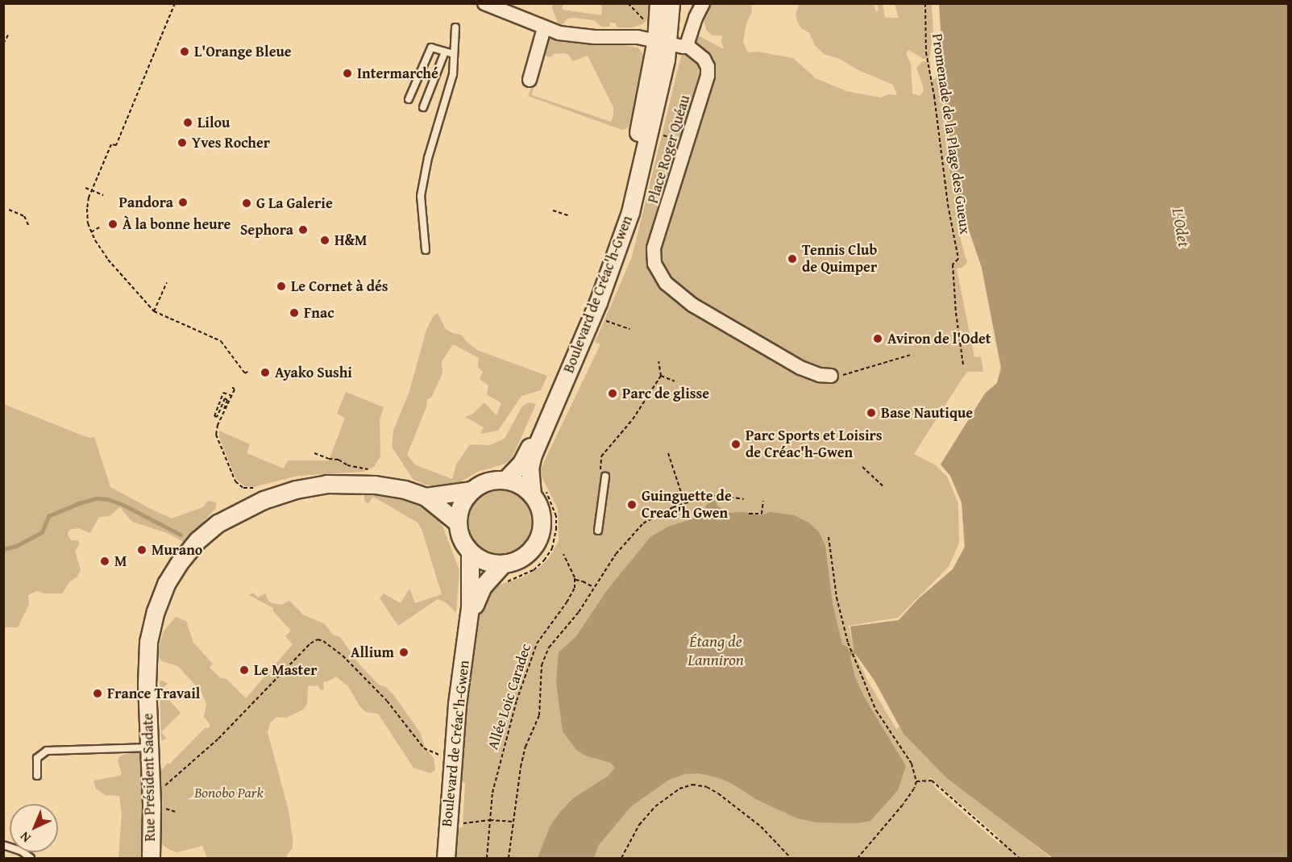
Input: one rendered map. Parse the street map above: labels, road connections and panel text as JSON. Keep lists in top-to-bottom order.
{
  "streets": {
    "street": ["Place Roger Quéau", "Boulevard de Créac'h-Gwen", "Rue Président Sadate"],
    "path": ["Promenade de la Plage des Gueux", "Allée Loic Caradec"]
  },
  "water": ["L'Odet", "Étang de Lanniron"],
  "parks": ["Bonobo Park"],
  "places": [
    "L'Orange Bleue",
    "Intermarché",
    "Lilou",
    "Yves Rocher",
    "Pandora",
    "G La Galerie",
    "À la bonne heure",
    "Sephora",
    "H&M",
    "Tennis Club de Quimper",
    "Le Cornet à dés",
    "Fnac",
    "Aviron de l'Odet",
    "Ayako Sushi",
    "Parc de glisse",
    "Base Nautique",
    "Parc Sports et Loisirs de Créac'h-Gwen",
    "Guinguette de Creac'h Gwen",
    "Murano",
    "M",
    "Allium",
    "Le Master",
    "France Travail"
  ],
  "north": "bottom left"
}
